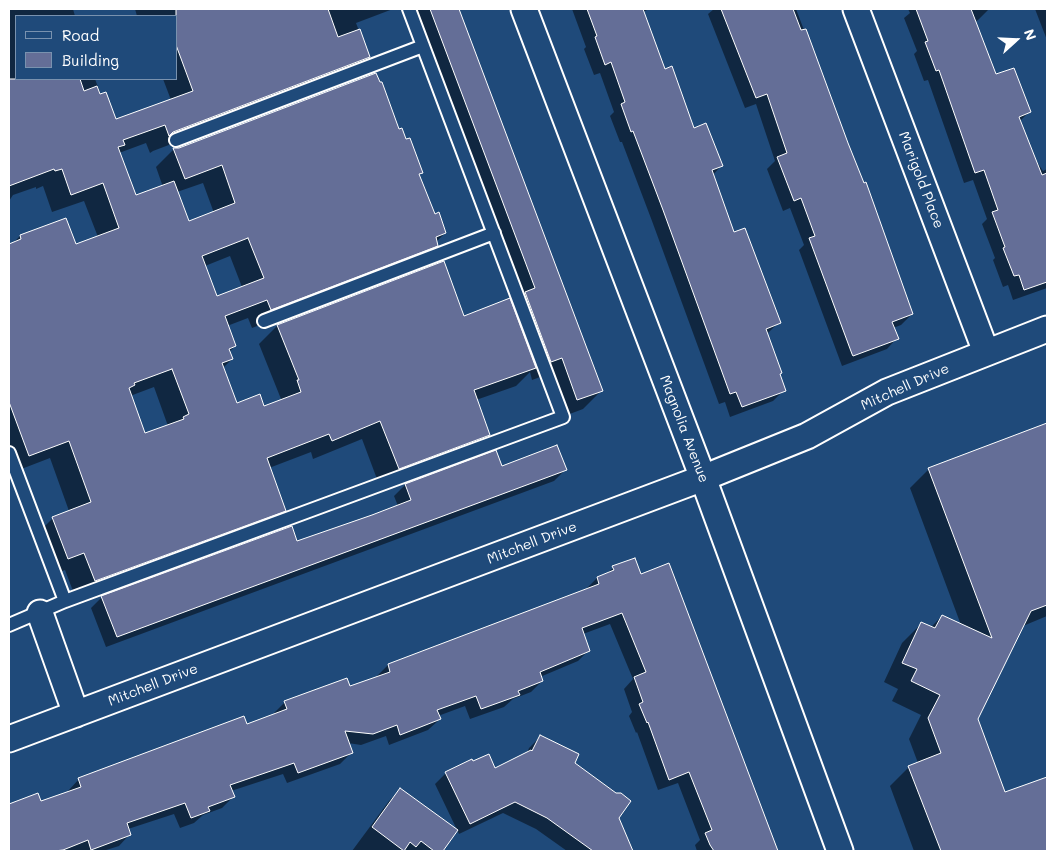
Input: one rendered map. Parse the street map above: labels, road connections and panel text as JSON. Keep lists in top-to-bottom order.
{
  "streets": {
    "street": ["Marigold Place", "Mitchell Drive", "Magnolia Avenue"]
  },
  "crossings": [
    ["Marigold Place", "Mitchell Drive"],
    ["Mitchell Drive", "Magnolia Avenue"]
  ],
  "legend": ["Road", "Building"],
  "north": "right"
}
